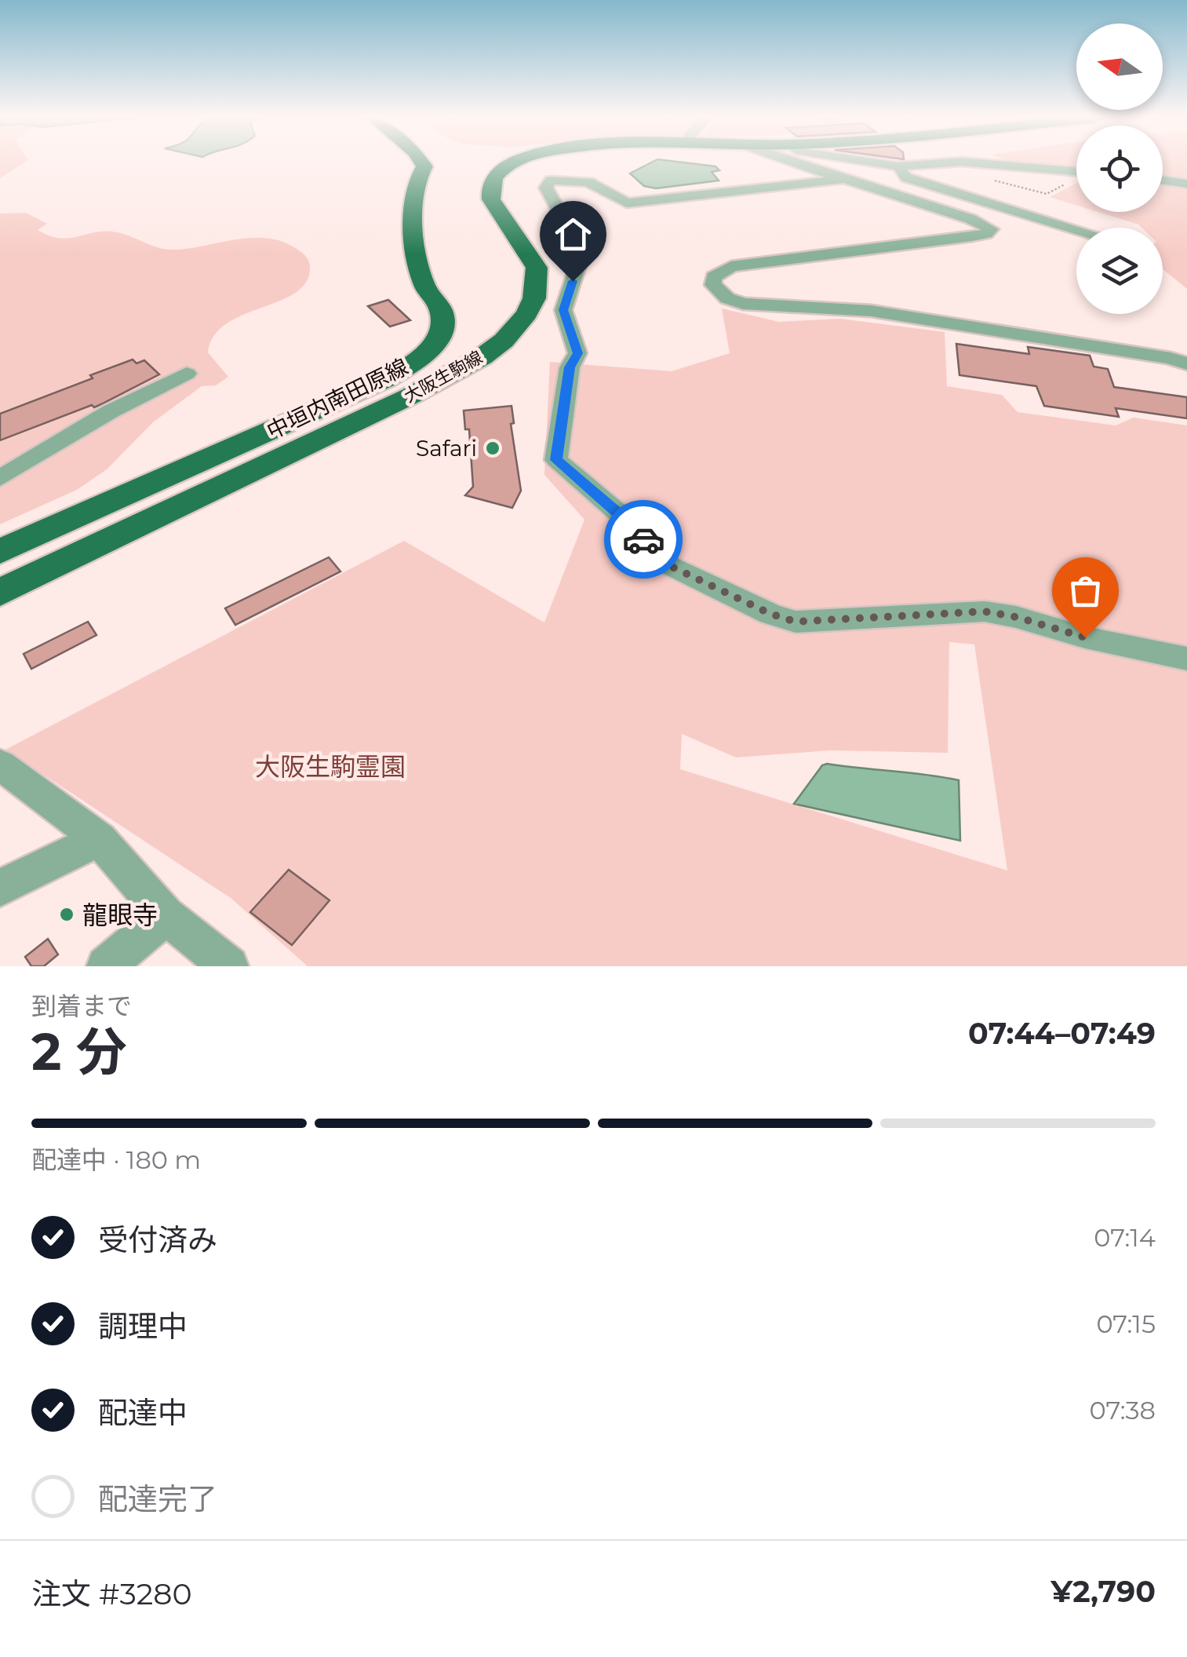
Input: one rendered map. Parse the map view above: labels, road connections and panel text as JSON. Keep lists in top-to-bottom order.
{
  "streets": {
    "main road": ["大阪生駒線", "中垣内南田原線"]
  },
  "parks": ["大阪生駒霊園"],
  "places": ["Safari", "龍眼寺"],
  "north": "left",
  "page": {
    "heading": ["2 分", "到着まで", "07:44–07:49"],
    "panel": ["注文 #3280", "¥2,790"],
    "bar": "配達中 · 180 m",
    "list": [
      ["受付済み", "07:14"],
      ["調理中", "07:15"],
      ["配達中", "07:38"],
      "配達完了"
    ]
  }
}
